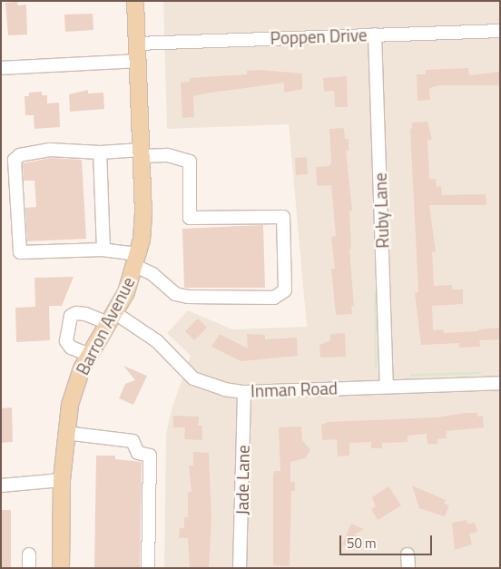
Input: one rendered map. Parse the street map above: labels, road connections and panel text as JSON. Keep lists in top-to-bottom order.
{
  "streets": {
    "main road": ["Barron Avenue"],
    "street": [
      "Poppen Drive",
      "Ruby Lane",
      "Inman Road",
      "Jade Lane"
    ]
  },
  "crossings": [
    ["Poppen Drive", "Ruby Lane"],
    ["Poppen Drive", "Barron Avenue"],
    ["Ruby Lane", "Inman Road"],
    ["Barron Avenue", "Inman Road"],
    ["Inman Road", "Jade Lane"]
  ],
  "scale_bar": "50 m"
}
